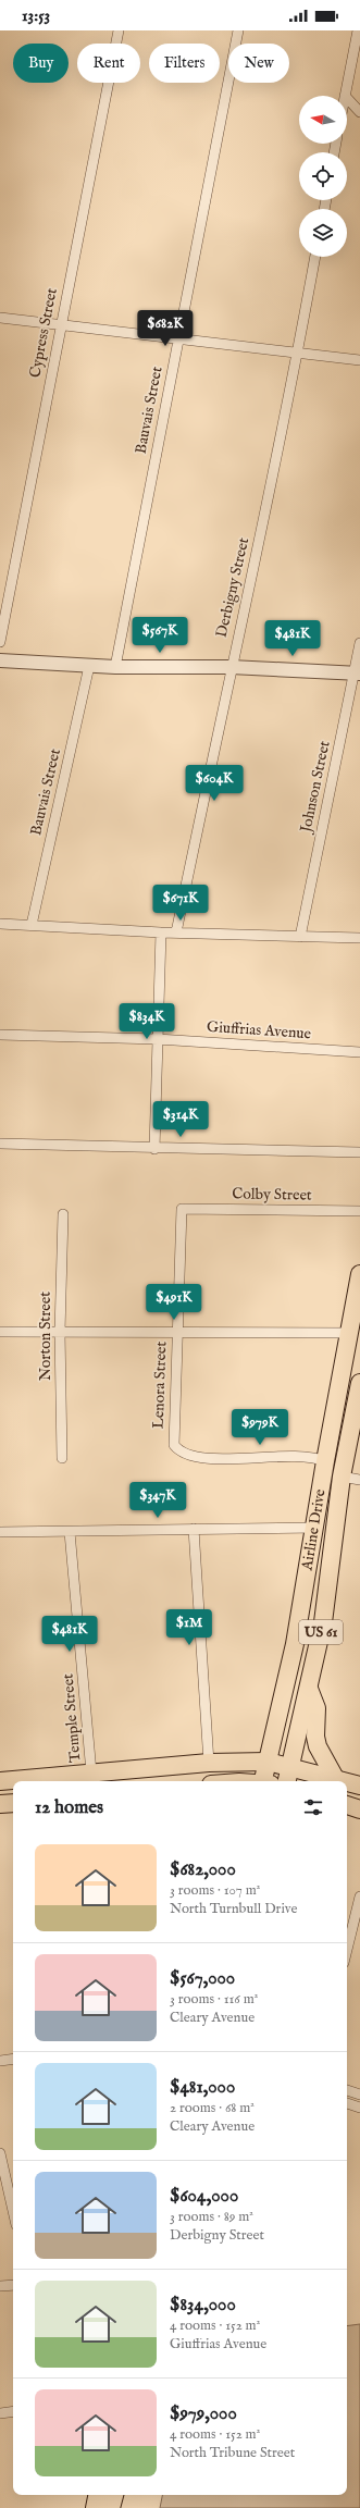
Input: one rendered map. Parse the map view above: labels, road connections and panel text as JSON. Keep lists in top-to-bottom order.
{
  "streets": {
    "highway": ["Airline Drive", "US 61"],
    "street": [
      "Cypress Street",
      "Bauvais Street",
      "Derbigny Street",
      "Johnson Street",
      "Giuffrias Avenue",
      "Colby Street",
      "Norton Street",
      "Lenora Street",
      "Temple Street"
    ]
  },
  "crossings": [
    ["Colby Street", "Lenora Street"],
    ["Lenora Street", "Airline Drive"]
  ],
  "north": "left",
  "page": {
    "status": "13:53",
    "chip": [
      "Buy",
      "Rent",
      "Filters",
      "New"
    ],
    "price": [
      "$682K",
      "$567K",
      "$481K",
      "$604K",
      "$671K",
      "$834K",
      "$314K",
      "$491K",
      "$979K",
      "$347K",
      "$1M",
      "$481K"
    ],
    "heading": "12 homes",
    "list": [
      {
        "name": "$682,000",
        "note": "3 rooms · 107 m² · North Turnbull Drive"
      },
      {
        "name": "$567,000",
        "note": "3 rooms · 116 m² · Cleary Avenue"
      },
      {
        "name": "$481,000",
        "note": "2 rooms · 68 m² · Cleary Avenue"
      },
      {
        "name": "$604,000",
        "note": "3 rooms · 89 m² · Derbigny Street"
      },
      {
        "name": "$834,000",
        "note": "4 rooms · 152 m² · Giuffrias Avenue"
      },
      {
        "name": "$979,000",
        "note": "4 rooms · 152 m² · North Tribune Street"
      }
    ]
  }
}
